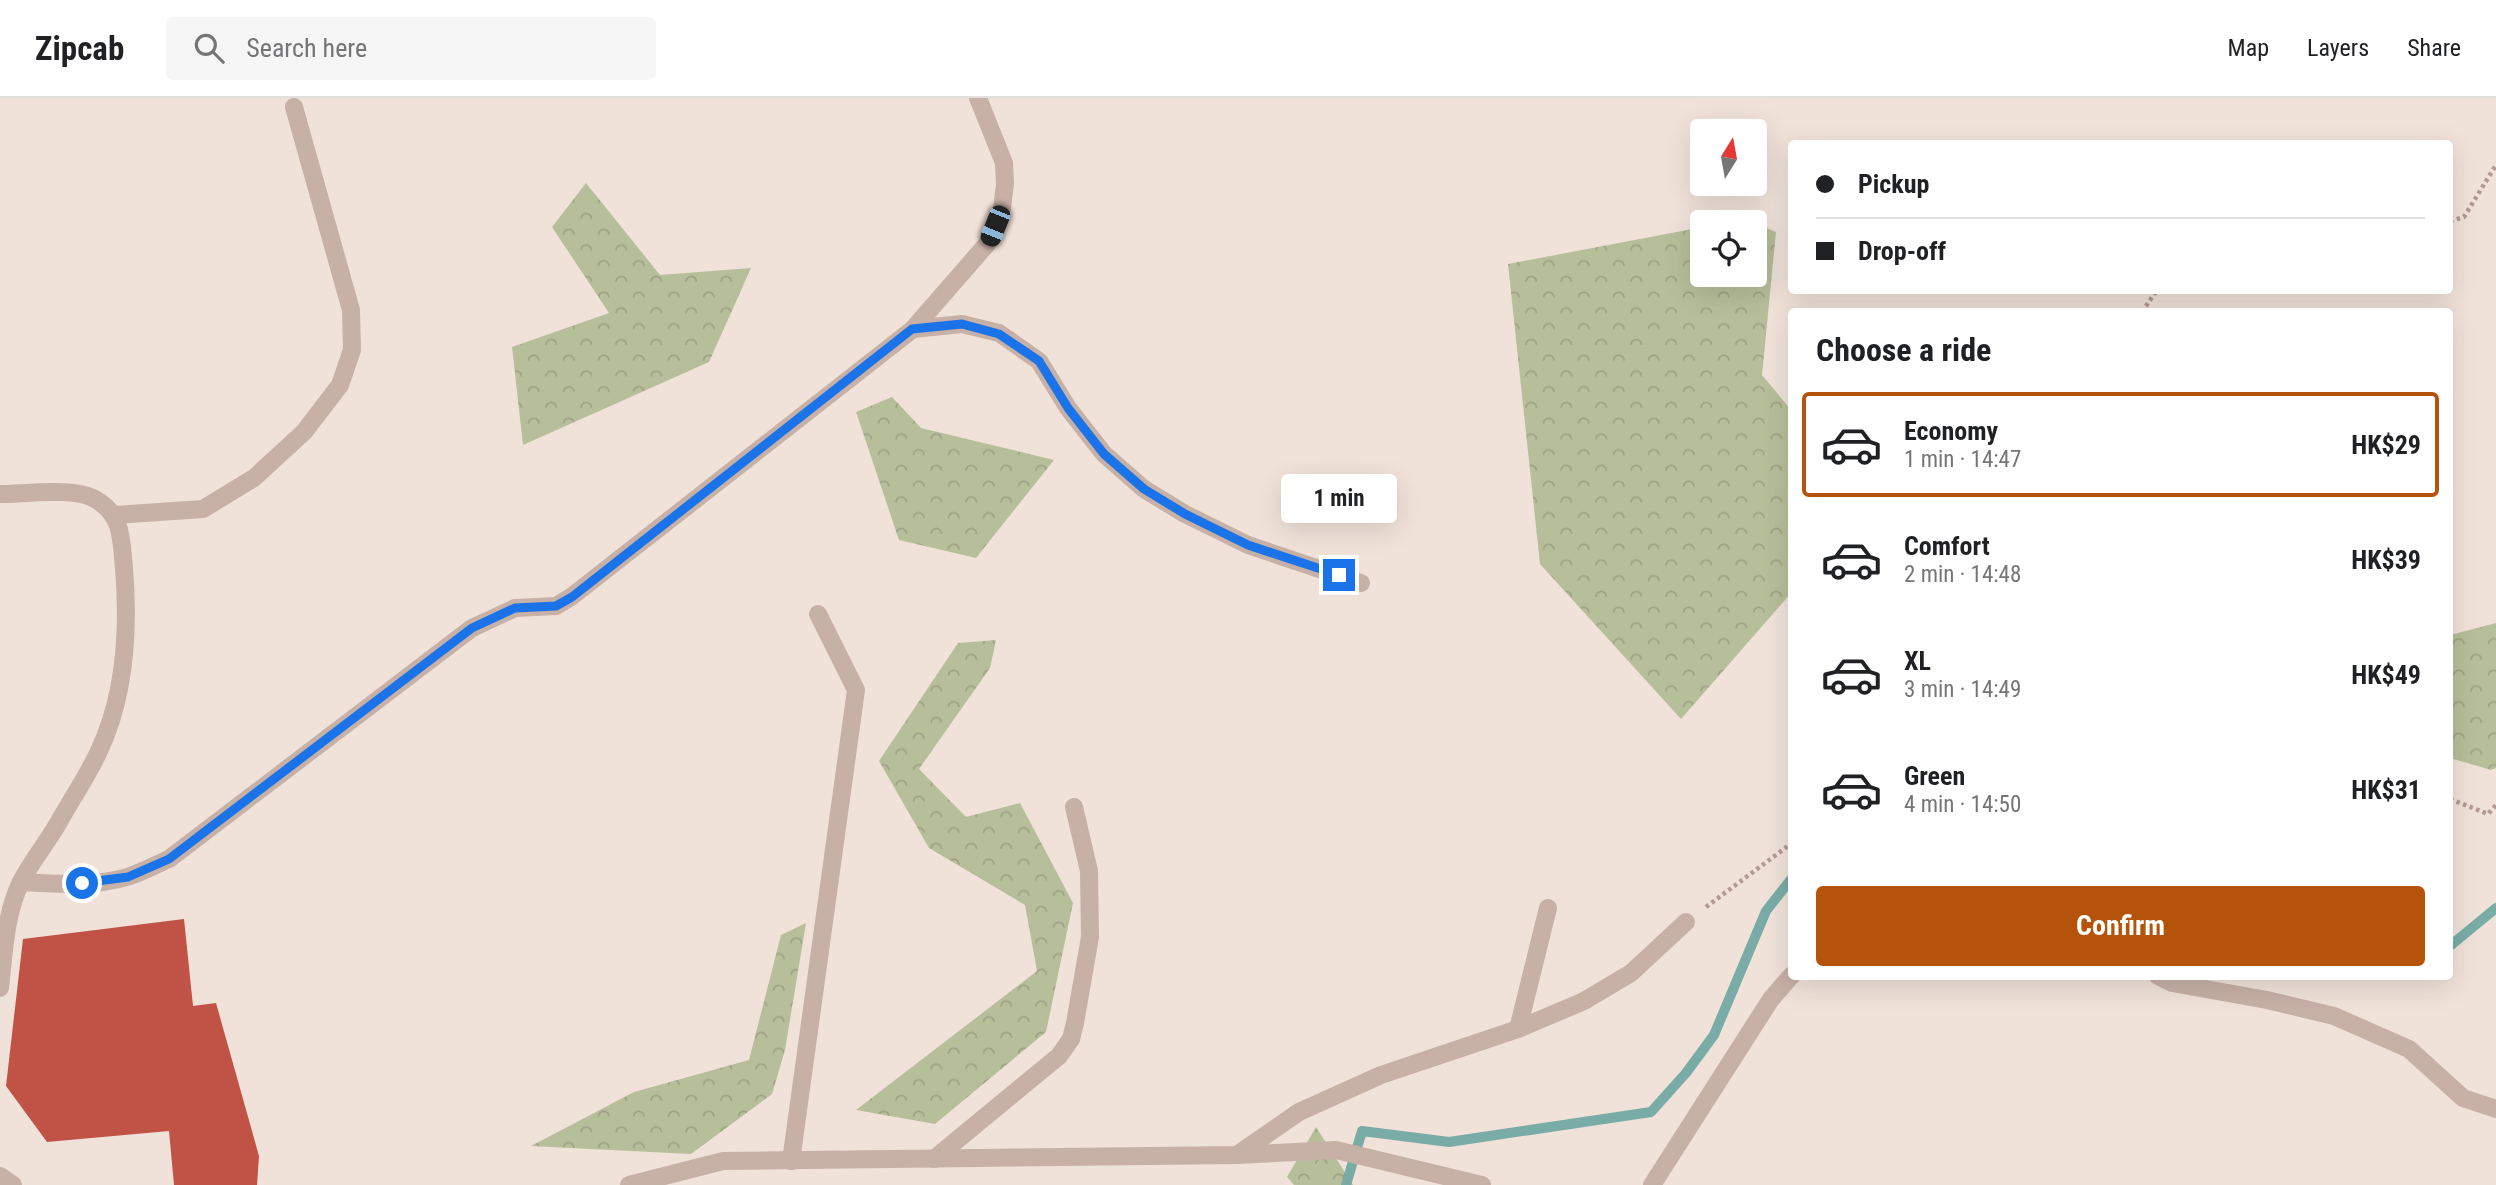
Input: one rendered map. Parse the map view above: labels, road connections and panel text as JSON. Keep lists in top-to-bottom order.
{
  "north": "top",
  "page": {
    "header": "Zipcab",
    "search": "Search here",
    "nav": ["Map", "Layers", "Share"],
    "banner": ["Pickup", "Drop-off"],
    "heading": "Choose a ride",
    "list": [
      {
        "name": "Economy",
        "note": "1 min · 14:47",
        "value": "HK$29"
      },
      {
        "name": "Comfort",
        "note": "2 min · 14:48",
        "value": "HK$39"
      },
      {
        "name": "XL",
        "note": "3 min · 14:49",
        "value": "HK$49"
      },
      {
        "name": "Green",
        "note": "4 min · 14:50",
        "value": "HK$31"
      }
    ],
    "bubble": "1 min",
    "buttons": "Confirm"
  }
}
